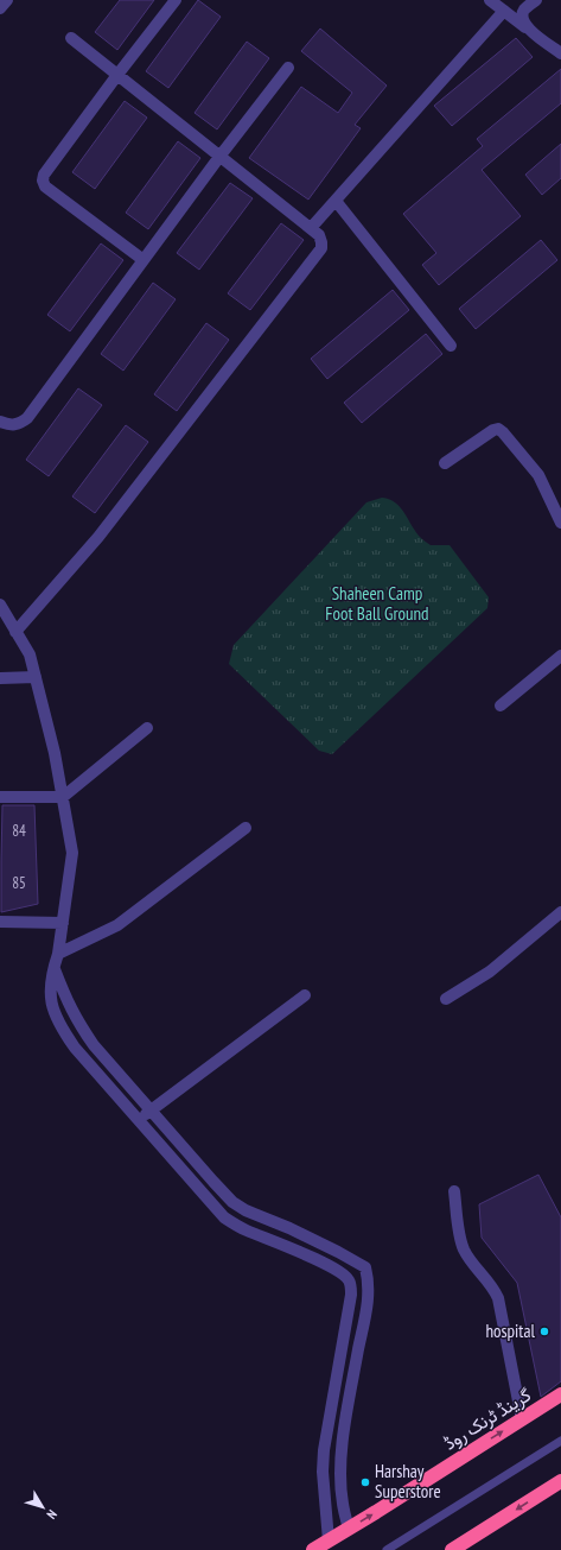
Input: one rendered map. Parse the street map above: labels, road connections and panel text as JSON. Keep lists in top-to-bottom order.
{
  "streets": {
    "highway": ["گرینڈ ٹرنک روڈ"]
  },
  "parks": ["Shaheen Camp Foot Ball Ground"],
  "places": ["hospital", "Harshay Superstore"],
  "house_numbers": ["84", "85"],
  "north": "bottom right"
}
